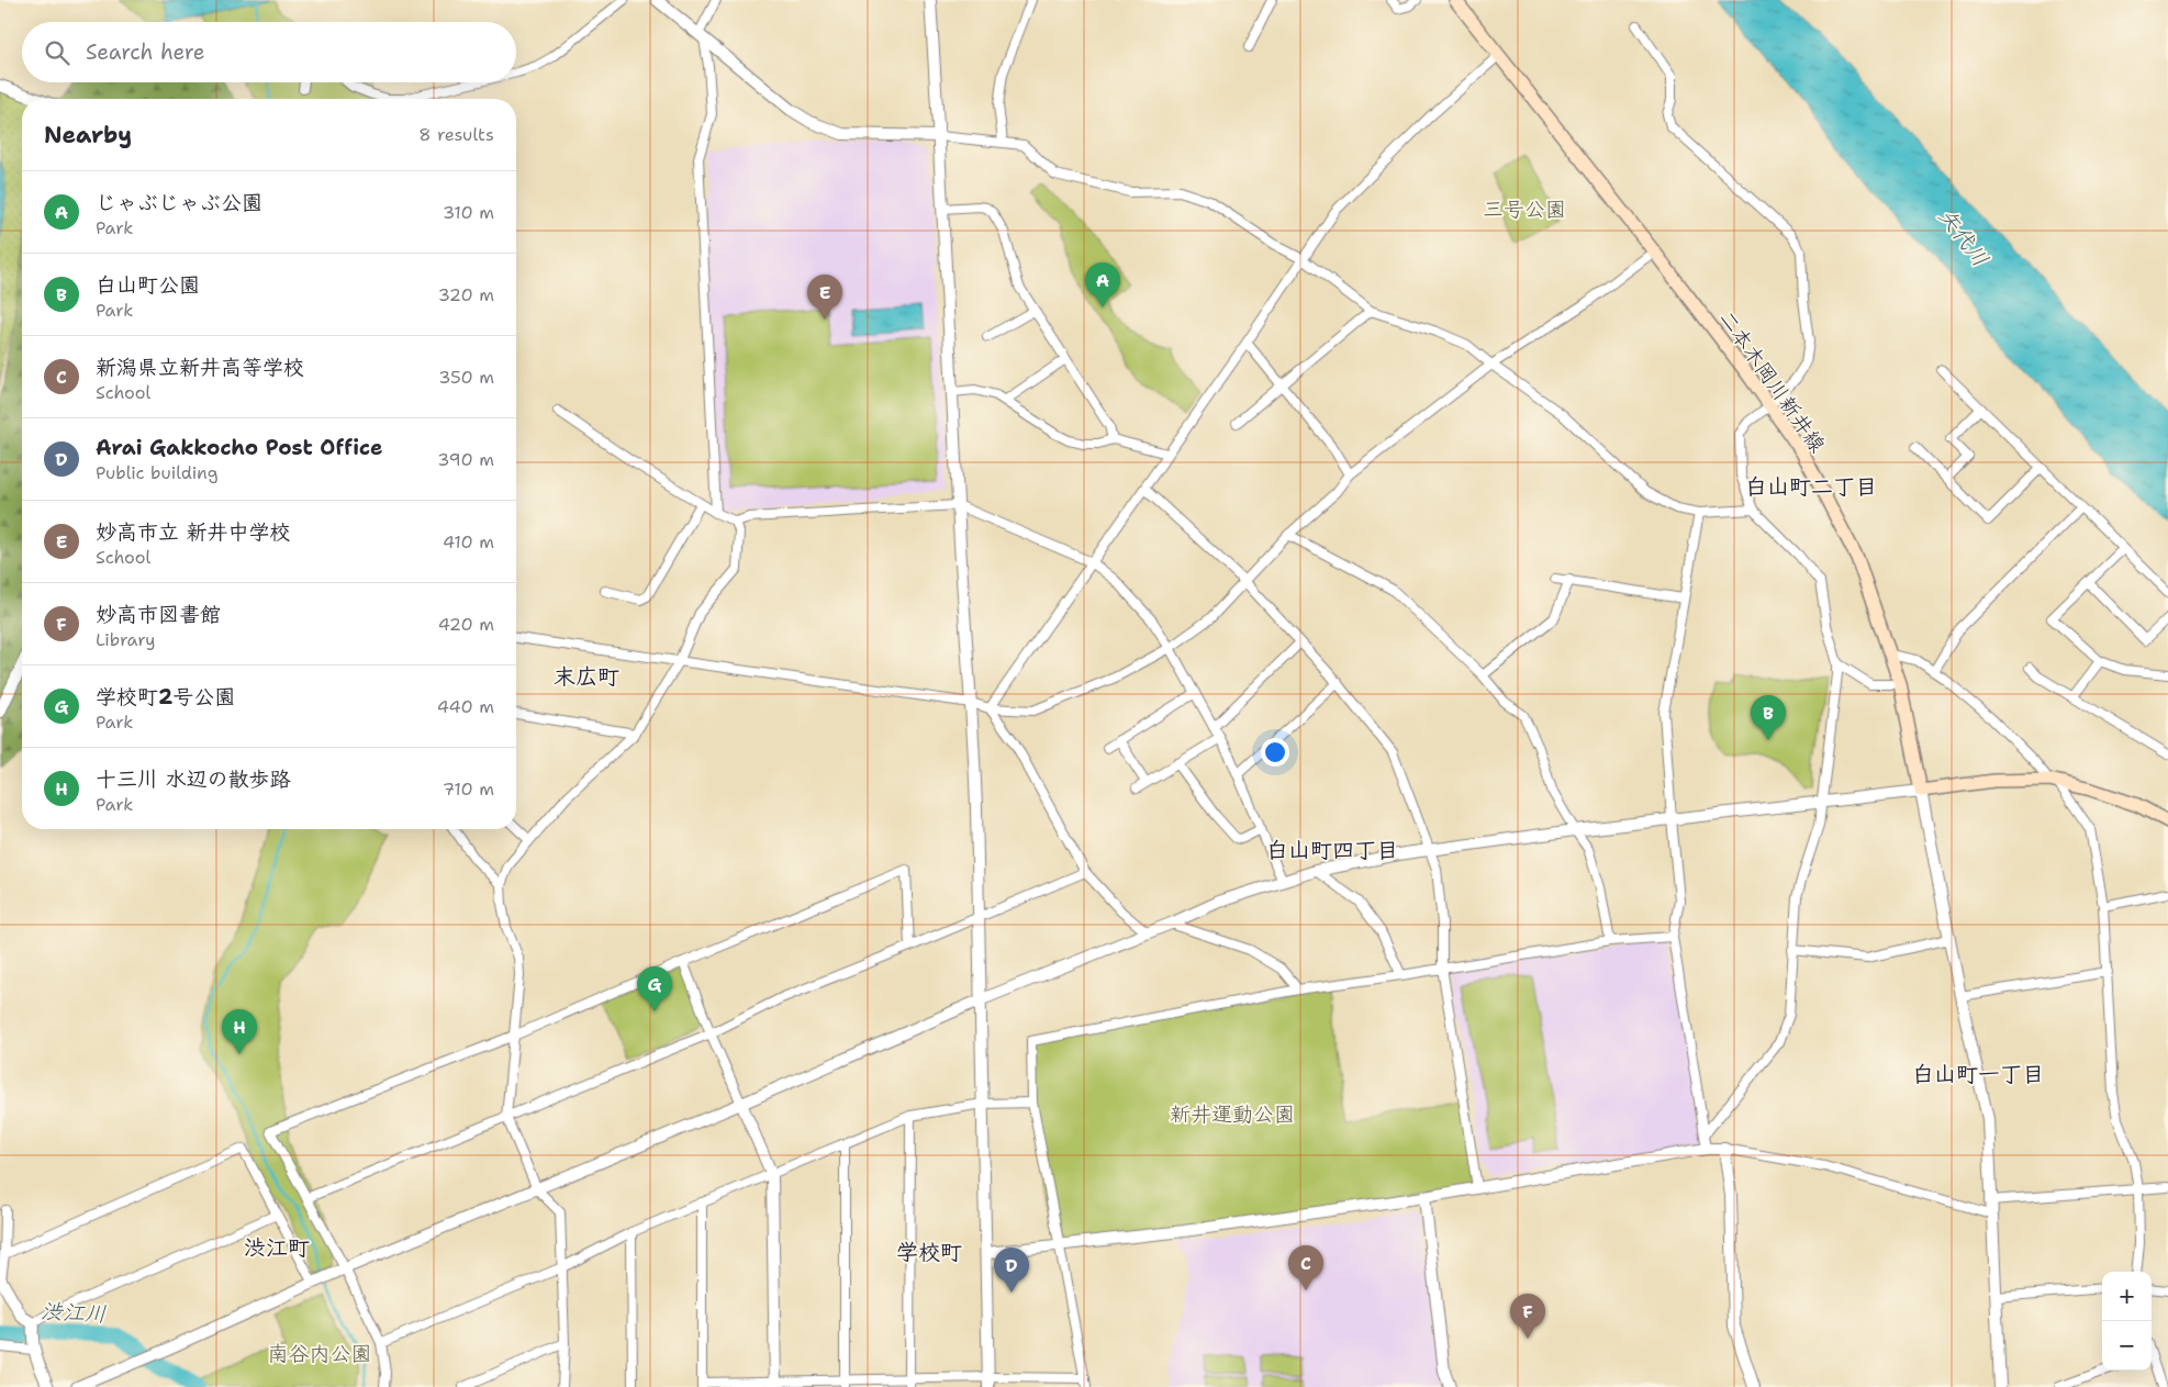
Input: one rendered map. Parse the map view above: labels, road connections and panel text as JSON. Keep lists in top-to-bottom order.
{
  "streets": {
    "main road": ["二本木岡川新井線"]
  },
  "districts": [
    "白山町二丁目",
    "末広町",
    "白山町四丁目",
    "白山町一丁目",
    "渋江町",
    "学校町"
  ],
  "water": ["矢代川", "渋江川"],
  "parks": ["三号公園", "新井運動公園", "南谷内公園"],
  "page": {
    "search": "Search here",
    "heading": ["Nearby", "8 results"],
    "list": [
      {
        "mark": "A",
        "name": "じゃぶじゃぶ公園",
        "note": "Park",
        "value": "310 m"
      },
      {
        "mark": "B",
        "name": "白山町公園",
        "note": "Park",
        "value": "320 m"
      },
      {
        "mark": "C",
        "name": "新潟県立新井高等学校",
        "note": "School",
        "value": "350 m"
      },
      {
        "mark": "D",
        "name": "Arai Gakkocho Post Office",
        "note": "Public building",
        "value": "390 m"
      },
      {
        "mark": "E",
        "name": "妙高市立 新井中学校",
        "note": "School",
        "value": "410 m"
      },
      {
        "mark": "F",
        "name": "妙高市図書館",
        "note": "Library",
        "value": "420 m"
      },
      {
        "mark": "G",
        "name": "学校町2号公園",
        "note": "Park",
        "value": "440 m"
      },
      {
        "mark": "H",
        "name": "十三川 水辺の散歩路",
        "note": "Park",
        "value": "710 m"
      }
    ],
    "pins": [
      "A",
      "E",
      "B",
      "G",
      "H",
      "C",
      "D",
      "F"
    ],
    "map_buttons": ["+", "−"]
  }
}
